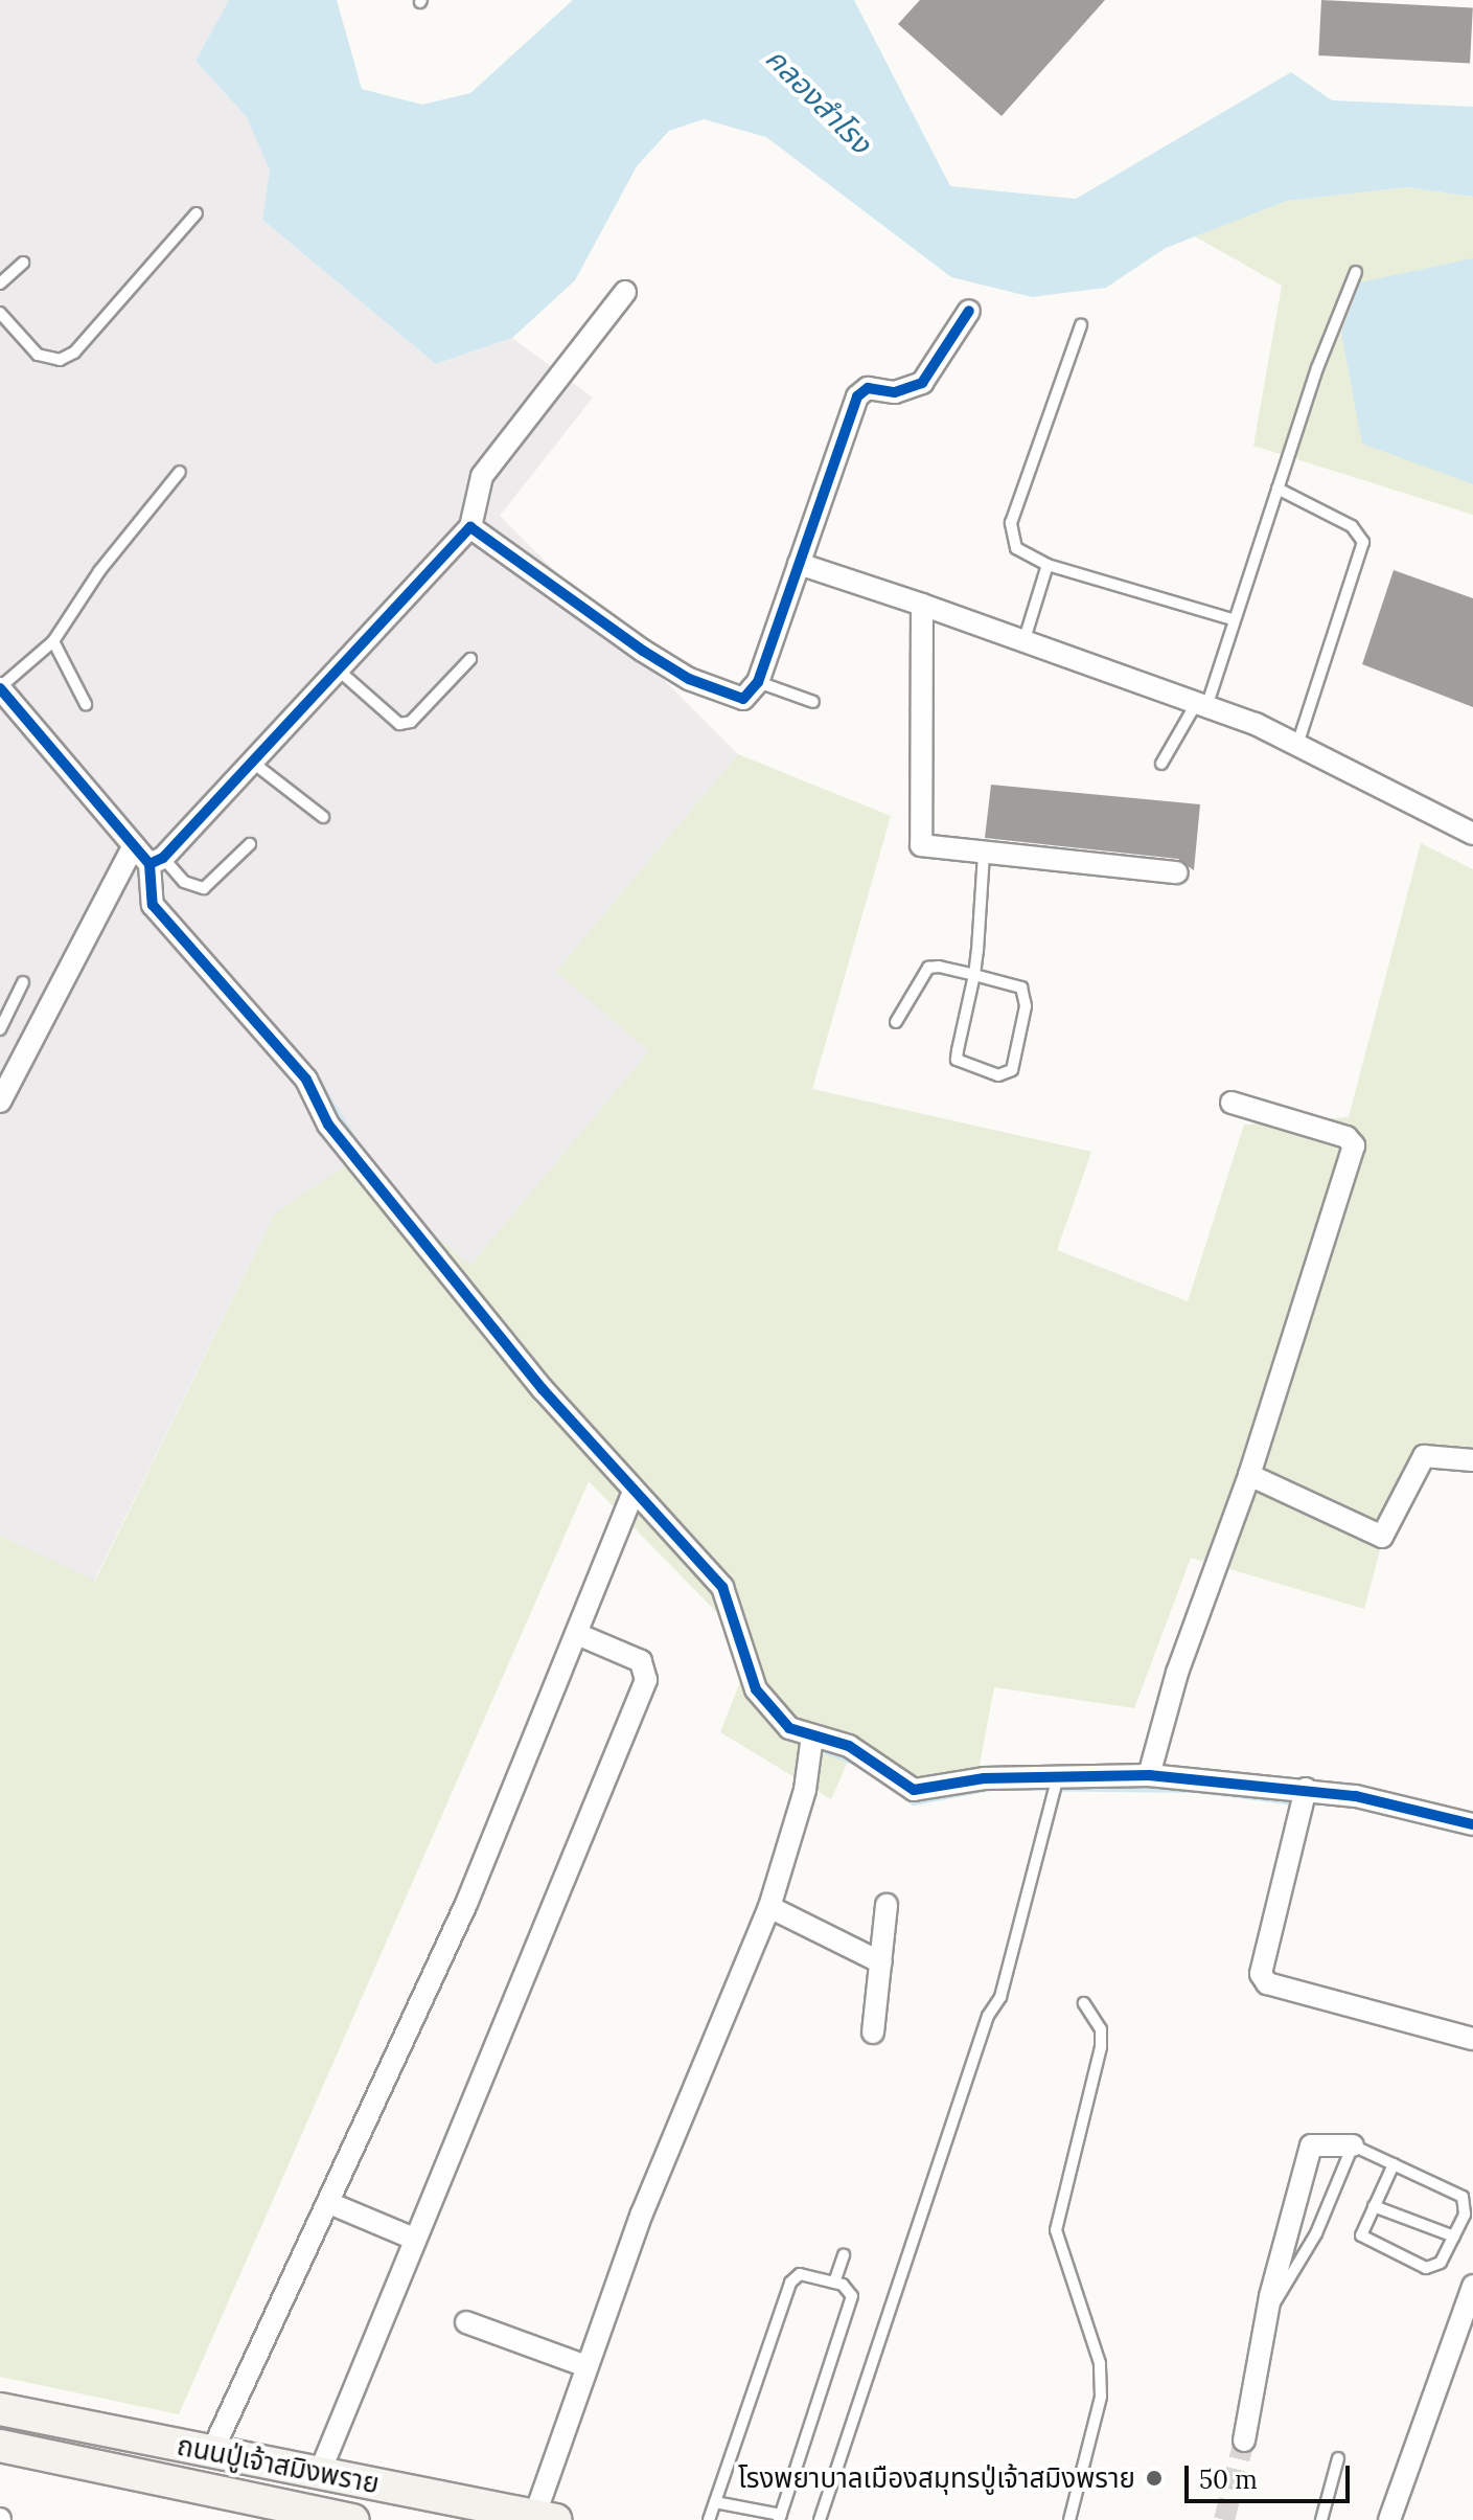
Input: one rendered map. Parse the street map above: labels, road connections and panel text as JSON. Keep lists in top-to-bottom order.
{
  "streets": {
    "main road": ["ถนนปู่เจ้าสมิงพราย"]
  },
  "water": ["คลองสำโรง"],
  "places": ["โรงพยาบาลเมืองสมุทรปู่เจ้าสมิงพราย"],
  "scale_bar": "50 m"
}
